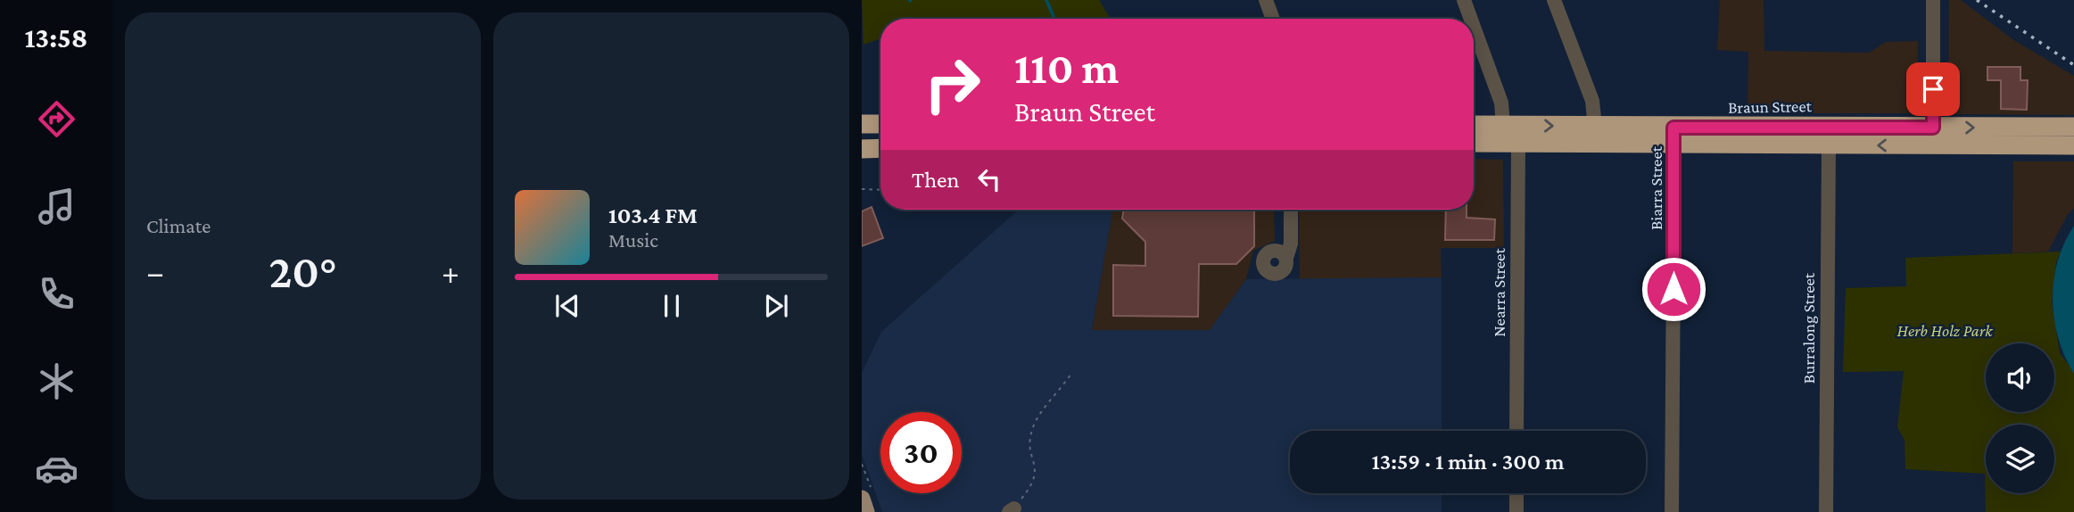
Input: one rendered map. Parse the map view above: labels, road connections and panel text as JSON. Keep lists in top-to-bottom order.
{
  "streets": {
    "highway": ["Braun Street"],
    "street": ["Biarra Street", "Nearra Street", "Burralong Street"]
  },
  "crossings": [
    ["Braun Street", "Biarra Street"],
    ["Braun Street", "Nearra Street"],
    ["Braun Street", "Burralong Street"]
  ],
  "parks": ["Herb Holz Park"],
  "page": {
    "tabs": "13:58",
    "tile": "Climate",
    "turn": ["110 m", "Braun Street"],
    "then": "Then",
    "song": ["103.4 FM", "Music"],
    "heat": ["−", "20°", "+"],
    "limit": "30",
    "trip": "13:59 · 1 min · 300 m"
  }
}
